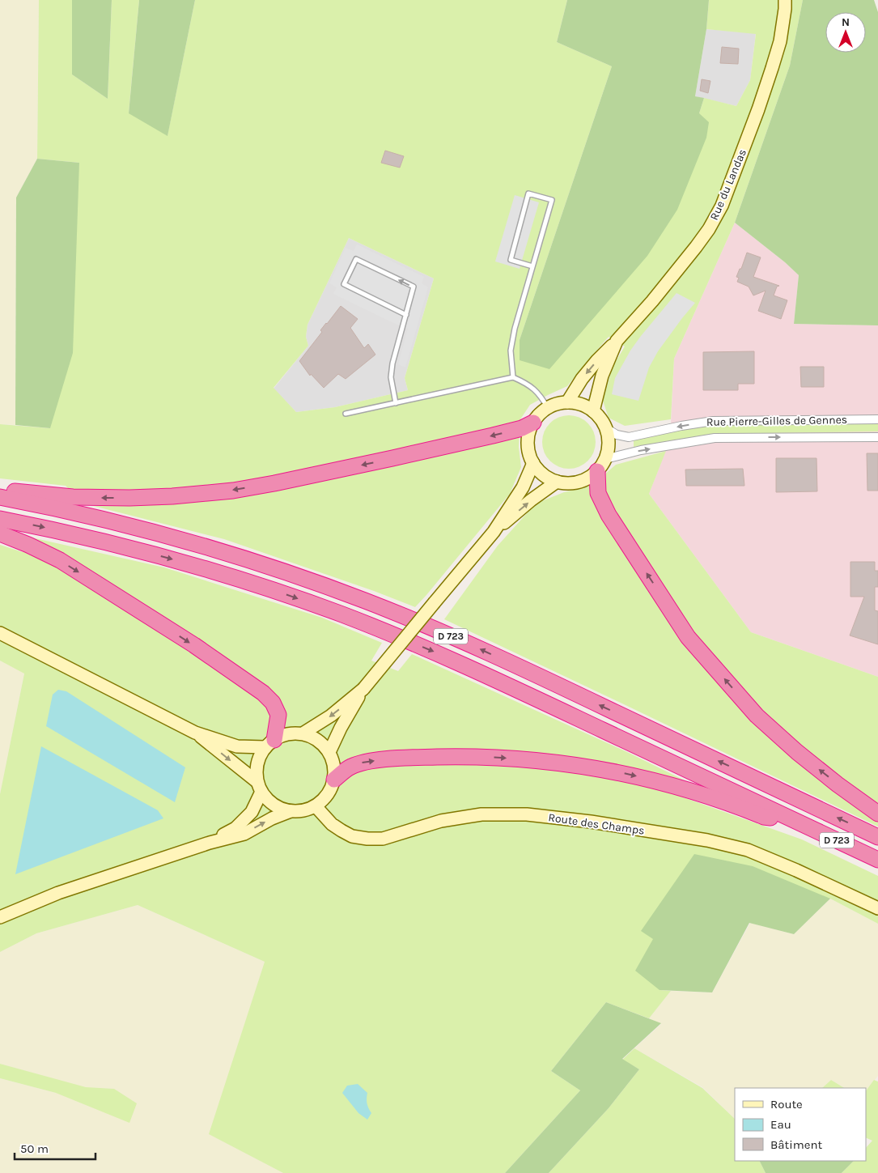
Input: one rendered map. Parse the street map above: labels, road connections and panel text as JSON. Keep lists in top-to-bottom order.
{
  "streets": {
    "highway": ["D 723"],
    "street": ["Rue du Landas", "Rue Pierre-Gilles de Gennes", "Route des Champs"]
  },
  "crossings": [
    ["Rue du Landas", "Rue Pierre-Gilles de Gennes"]
  ],
  "legend": ["Route", "Eau", "Bâtiment"],
  "scale_bar": "50 m",
  "north": "top"
}
